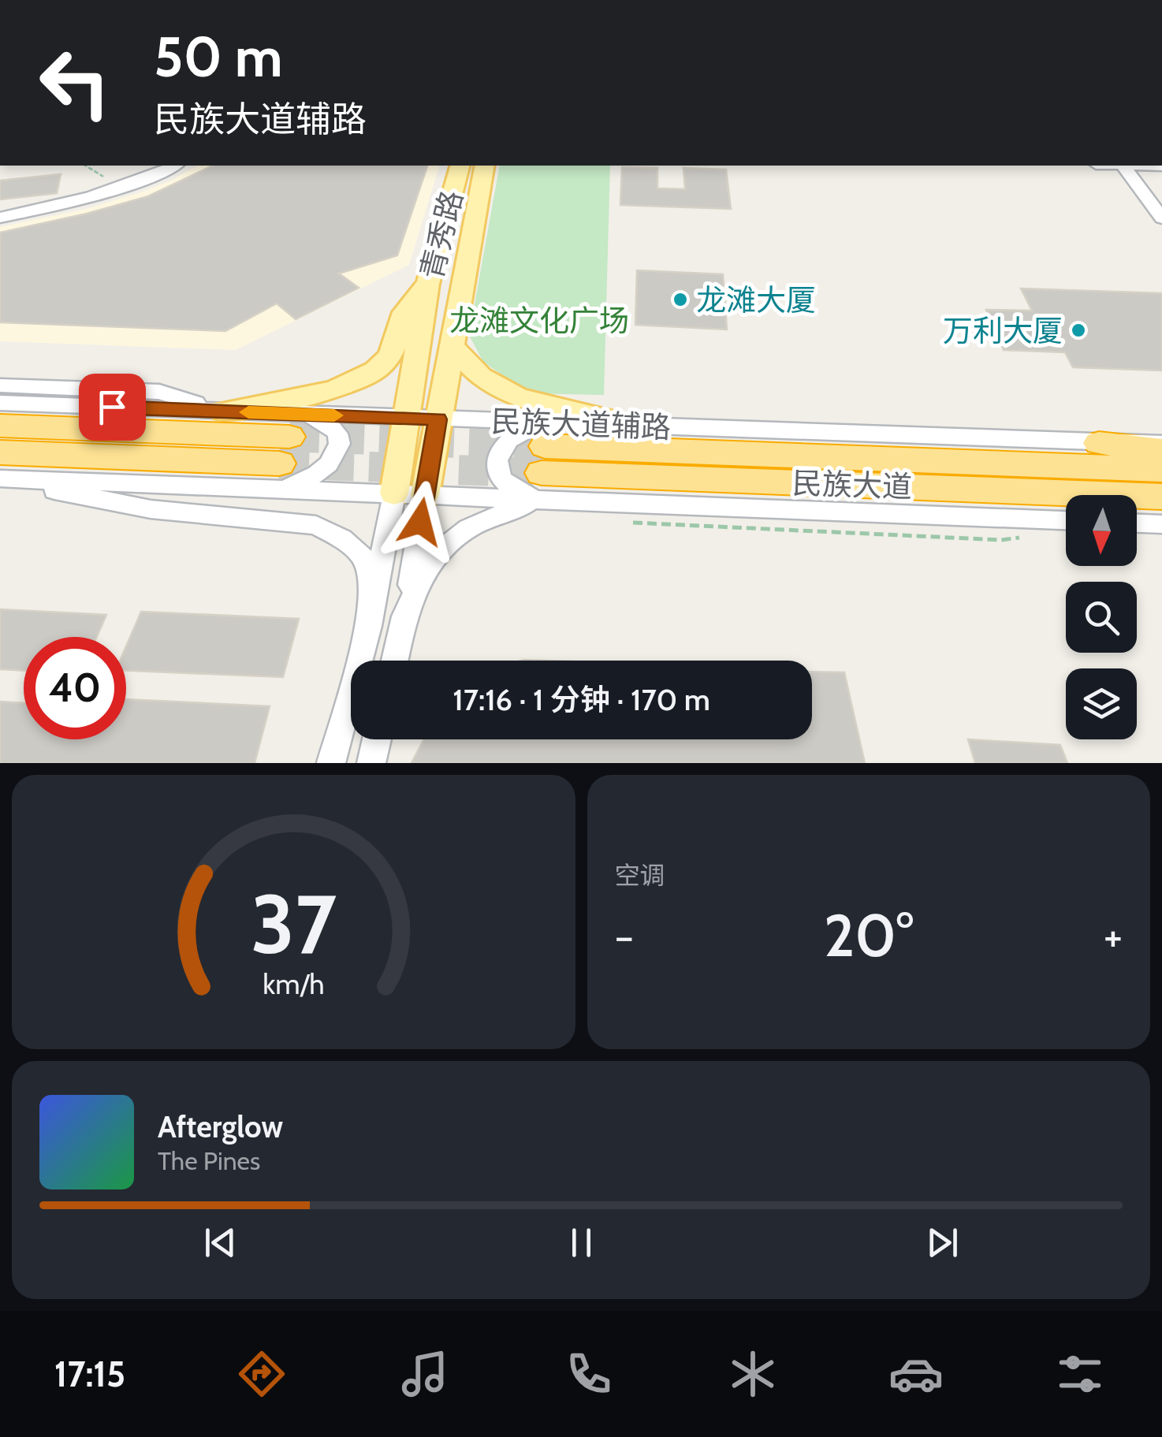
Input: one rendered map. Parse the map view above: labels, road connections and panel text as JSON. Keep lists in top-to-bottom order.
{
  "streets": {
    "highway": ["民族大道"],
    "main road": ["青秀路"],
    "street": ["民族大道辅路"]
  },
  "crossings": [
    ["青秀路", "民族大道辅路"],
    ["民族大道辅路", "民族大道"]
  ],
  "parks": ["龙滩文化广场"],
  "places": ["龙滩大厦", "万利大厦"],
  "north": "bottom",
  "page": {
    "turn": ["50 m", "民族大道辅路"],
    "limit": "40",
    "trip": "17:16 · 1 分钟 · 170 m",
    "tile": "空调",
    "heat": ["−", "20°", "+"],
    "song": ["Afterglow", "The Pines"],
    "tabs": "17:15",
    "gauge": ["37", "km/h"]
  }
}
